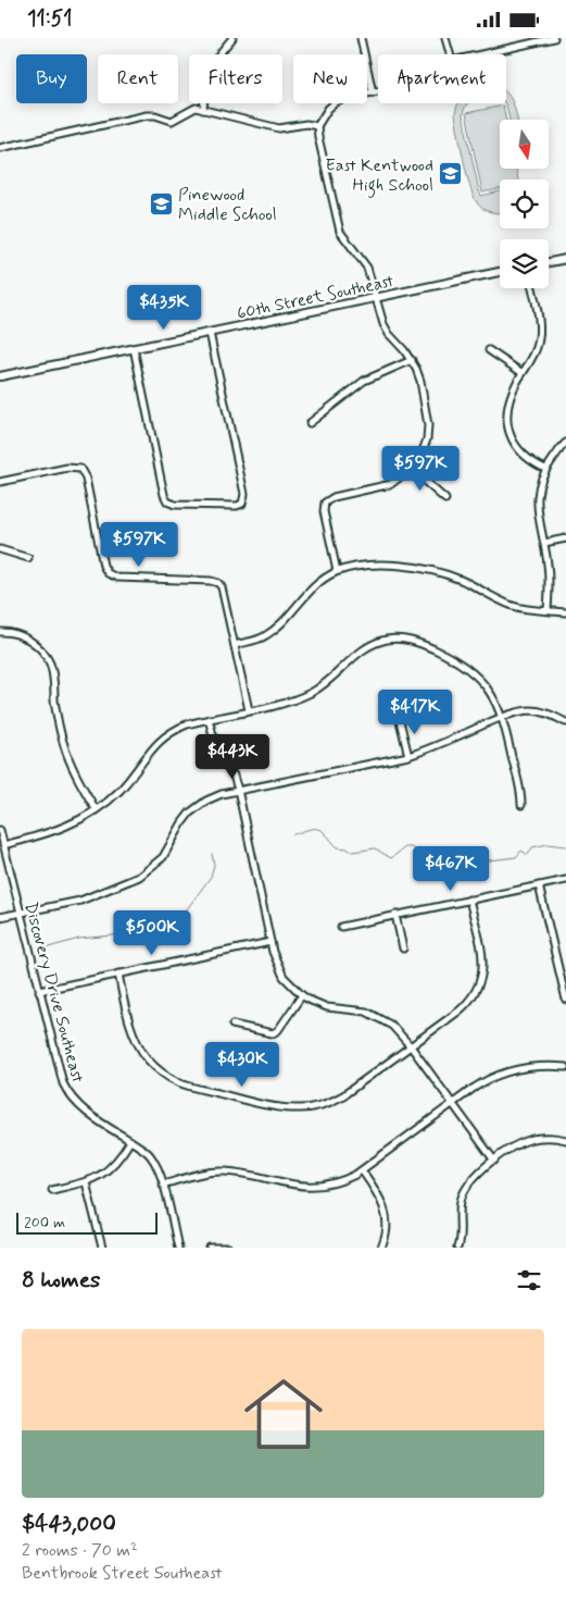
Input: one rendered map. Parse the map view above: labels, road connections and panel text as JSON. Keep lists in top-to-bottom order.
{
  "streets": {
    "main road": ["60th Street Southeast"],
    "street": ["Discovery Drive Southeast"]
  },
  "places": {
    "school or university": ["East Kentwood High School", "Pinewood Middle School"]
  },
  "scale_bar": "200 m",
  "north": "bottom",
  "page": {
    "status": "11:51",
    "chip": [
      "Buy",
      "Rent",
      "Filters",
      "New",
      "Apartment"
    ],
    "price": [
      "$435K",
      "$597K",
      "$597K",
      "$417K",
      "$443K",
      "$467K",
      "$500K",
      "$430K"
    ],
    "scale": "200 m",
    "heading": "8 homes",
    "list": [
      {
        "name": "$443,000",
        "note": "2 rooms · 70 m² · Bentbrook Street Southeast"
      }
    ]
  }
}
